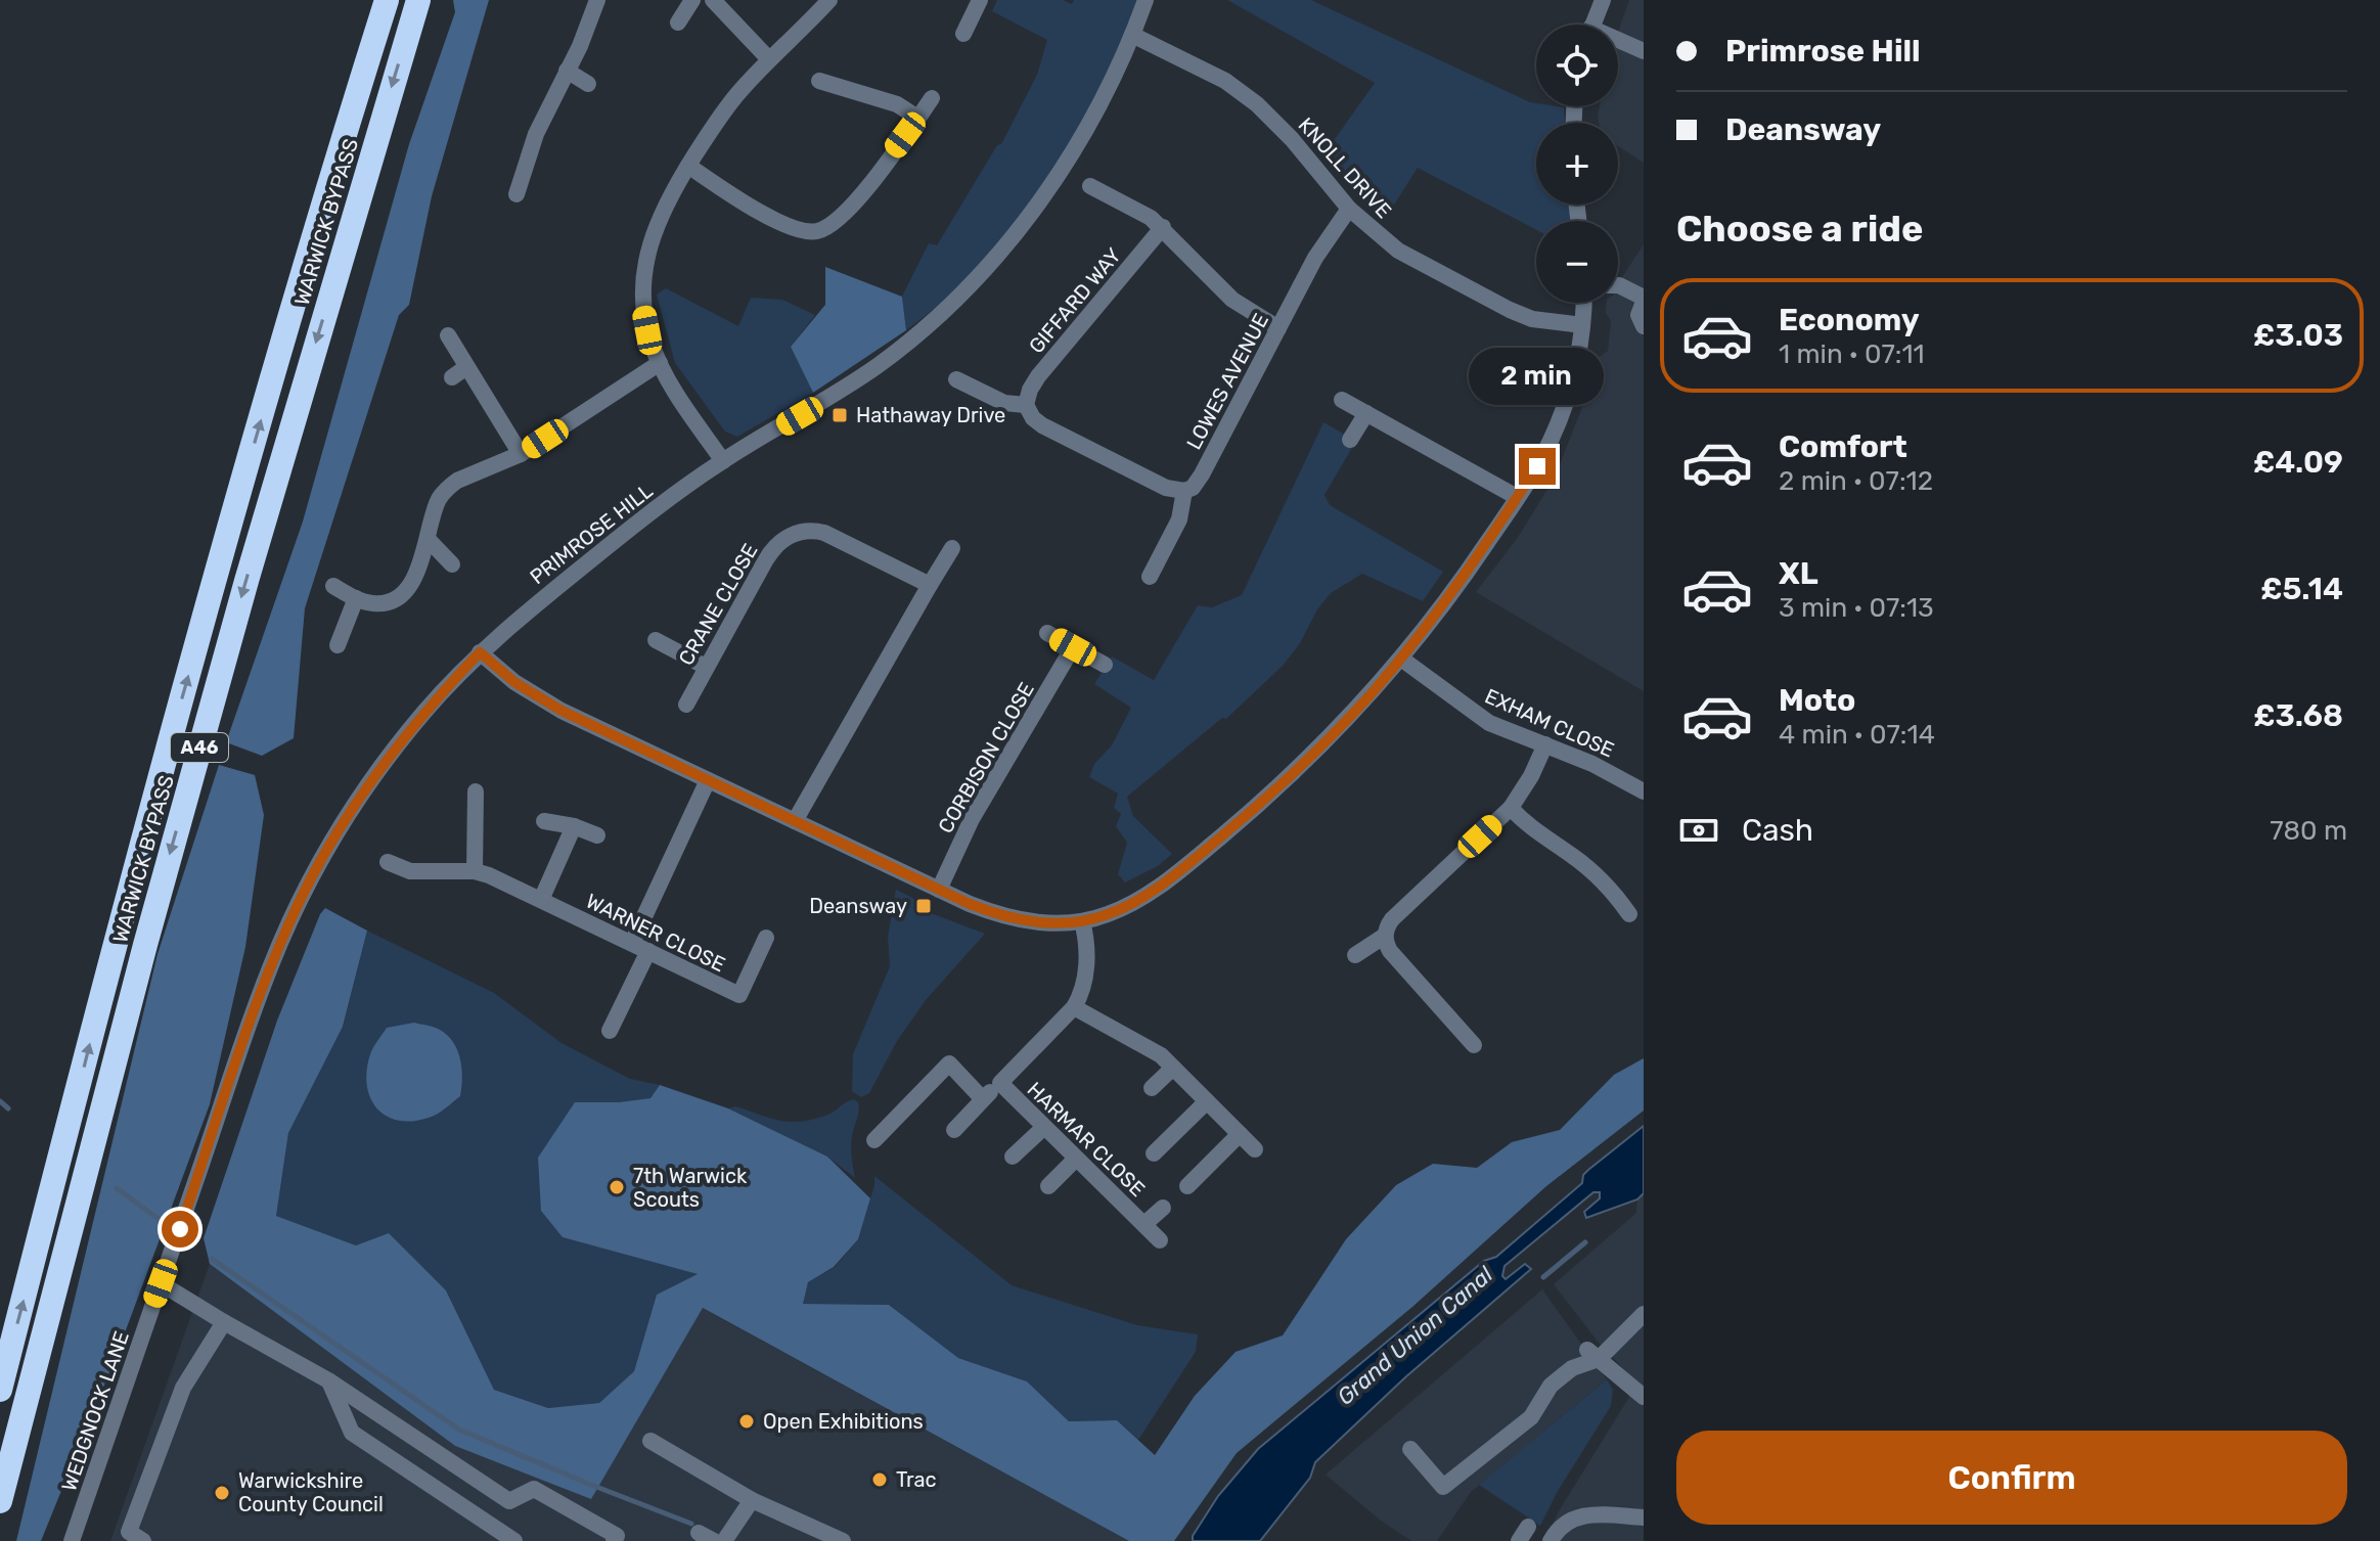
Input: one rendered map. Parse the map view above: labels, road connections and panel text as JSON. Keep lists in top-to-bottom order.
{
  "streets": {
    "highway": ["WARWICK BYPASS", "A46"],
    "street": [
      "KNOLL DRIVE",
      "GIFFARD WAY",
      "LOWES AVENUE",
      "PRIMROSE HILL",
      "CRANE CLOSE",
      "EXHAM CLOSE",
      "CORBISON CLOSE",
      "WARNER CLOSE",
      "HARMAR CLOSE",
      "WEDGNOCK LANE"
    ]
  },
  "crossings": [
    ["KNOLL DRIVE", "LOWES AVENUE"],
    ["KNOLL DRIVE", "PRIMROSE HILL"],
    ["PRIMROSE HILL", "WEDGNOCK LANE"]
  ],
  "water": ["Grand Union Canal"],
  "places": {
    "transit": ["Hathaway Drive", "Deansway"],
    "other": [
      "7th Warwick Scouts",
      "Open Exhibitions",
      "Trac",
      "Warwickshire County Council"
    ]
  },
  "page": {
    "banner": ["Primrose Hill", "Deansway"],
    "map_buttons": ["+", "−"],
    "heading": "Choose a ride",
    "list": [
      {
        "name": "Economy",
        "note": "1 min · 07:11",
        "value": "£3.03"
      },
      {
        "name": "Comfort",
        "note": "2 min · 07:12",
        "value": "£4.09"
      },
      {
        "name": "XL",
        "note": "3 min · 07:13",
        "value": "£5.14"
      },
      {
        "name": "Moto",
        "note": "4 min · 07:14",
        "value": "£3.68"
      }
    ],
    "bubble": "2 min",
    "pay": ["Cash", "780 m"],
    "buttons": "Confirm"
  }
}
